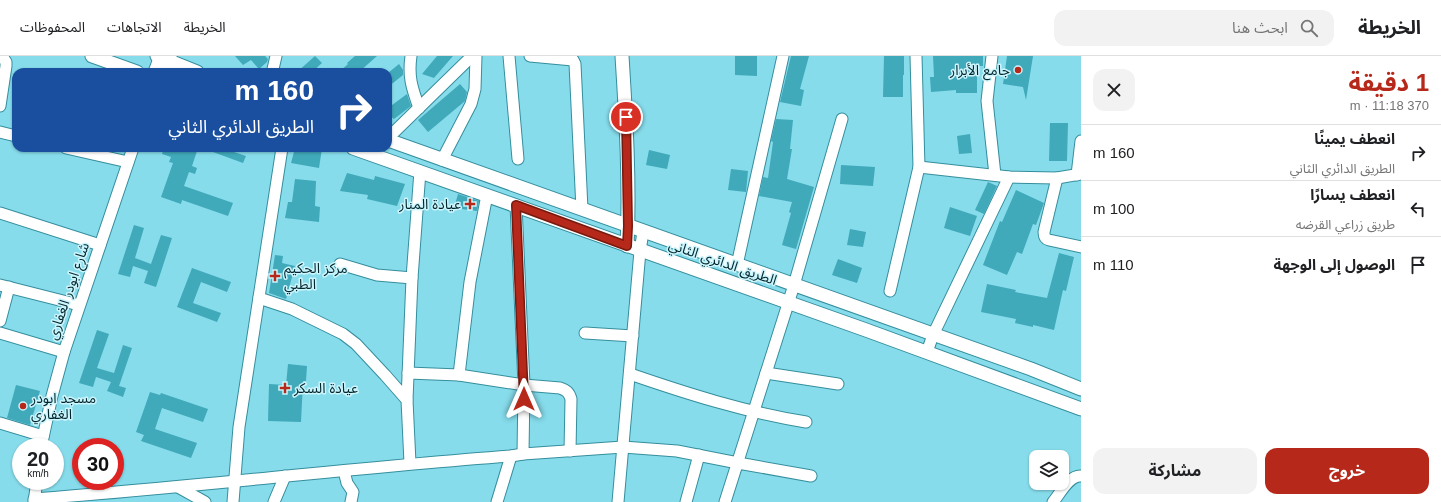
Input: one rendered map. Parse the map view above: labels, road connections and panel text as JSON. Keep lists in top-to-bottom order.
{
  "streets": {
    "main road": ["الطريق الدائري الثاني"],
    "street": ["شارع ابودر الغفاري"]
  },
  "places": {
    "other": ["جامع الأبرار", "مسجد ابودر الغفاري"],
    "health": ["عيادة المنار", "مركز الحكيم الطبي", "عيادة السكر"]
  },
  "page": {
    "header": "الخريطة",
    "search": "ابحث هنا",
    "nav": ["الخريطة", "الاتجاهات", "المحفوظات"],
    "heading": ["1 دقيقة", "370 m · 11:18"],
    "turn": ["160 m", "الطريق الدائري الثاني"],
    "list": [
      {
        "name": "انعطف يمينًا",
        "note": "الطريق الدائري الثاني",
        "value": "160 m"
      },
      {
        "name": "انعطف يسارًا",
        "note": "طريق زراعي القرضه",
        "value": "100 m"
      },
      {
        "name": "الوصول إلى الوجهة",
        "value": "110 m"
      }
    ],
    "speed": "20 km/h",
    "limit": "30",
    "buttons": ["خروج", "مشاركة"]
  }
}
